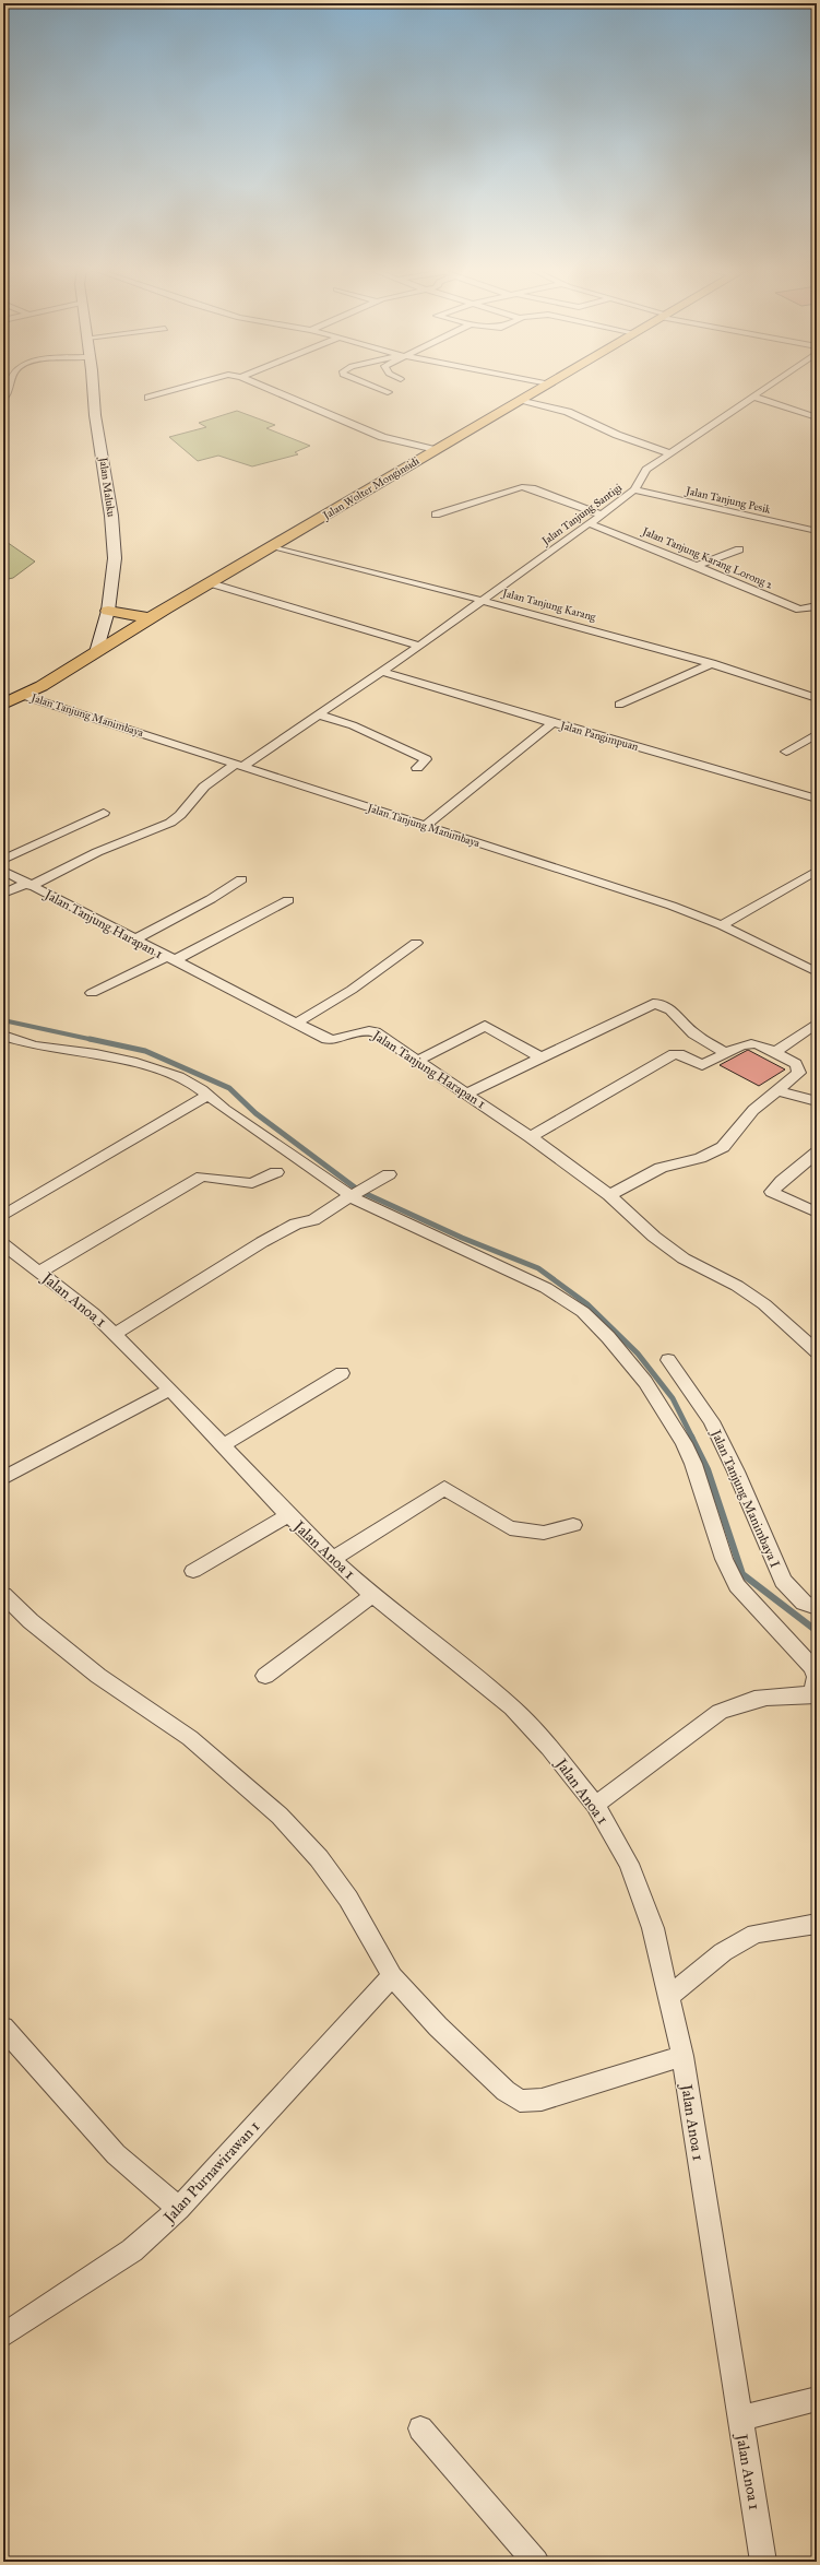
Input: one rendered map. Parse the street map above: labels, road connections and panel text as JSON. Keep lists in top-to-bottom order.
{
  "streets": {
    "highway": ["Jalan Wolter Monginsidi"],
    "main road": ["Jalan Maluku"],
    "street": [
      "Jalan Tanjung Pesik",
      "Jalan Tanjung Santigi",
      "Jalan Tanjung Karang Lorong 2",
      "Jalan Tanjung Karang",
      "Jalan Tanjung Manimbaya",
      "Jalan Pangimpuan",
      "Jalan Tanjung Harapan 1",
      "Jalan Anoa 1",
      "Jalan Tanjung Manimbaya I",
      "Jalan Purnawirawan 1"
    ]
  },
  "crossings": [
    ["Jalan Maluku", "Jalan Wolter Monginsidi"],
    ["Jalan Wolter Monginsidi", "Jalan Tanjung Karang"],
    ["Jalan Wolter Monginsidi", "Jalan Tanjung Manimbaya"],
    ["Jalan Tanjung Pesik", "Jalan Tanjung Santigi"],
    ["Jalan Tanjung Santigi", "Jalan Tanjung Karang Lorong 2"],
    ["Jalan Tanjung Santigi", "Jalan Tanjung Karang"]
  ]
}
